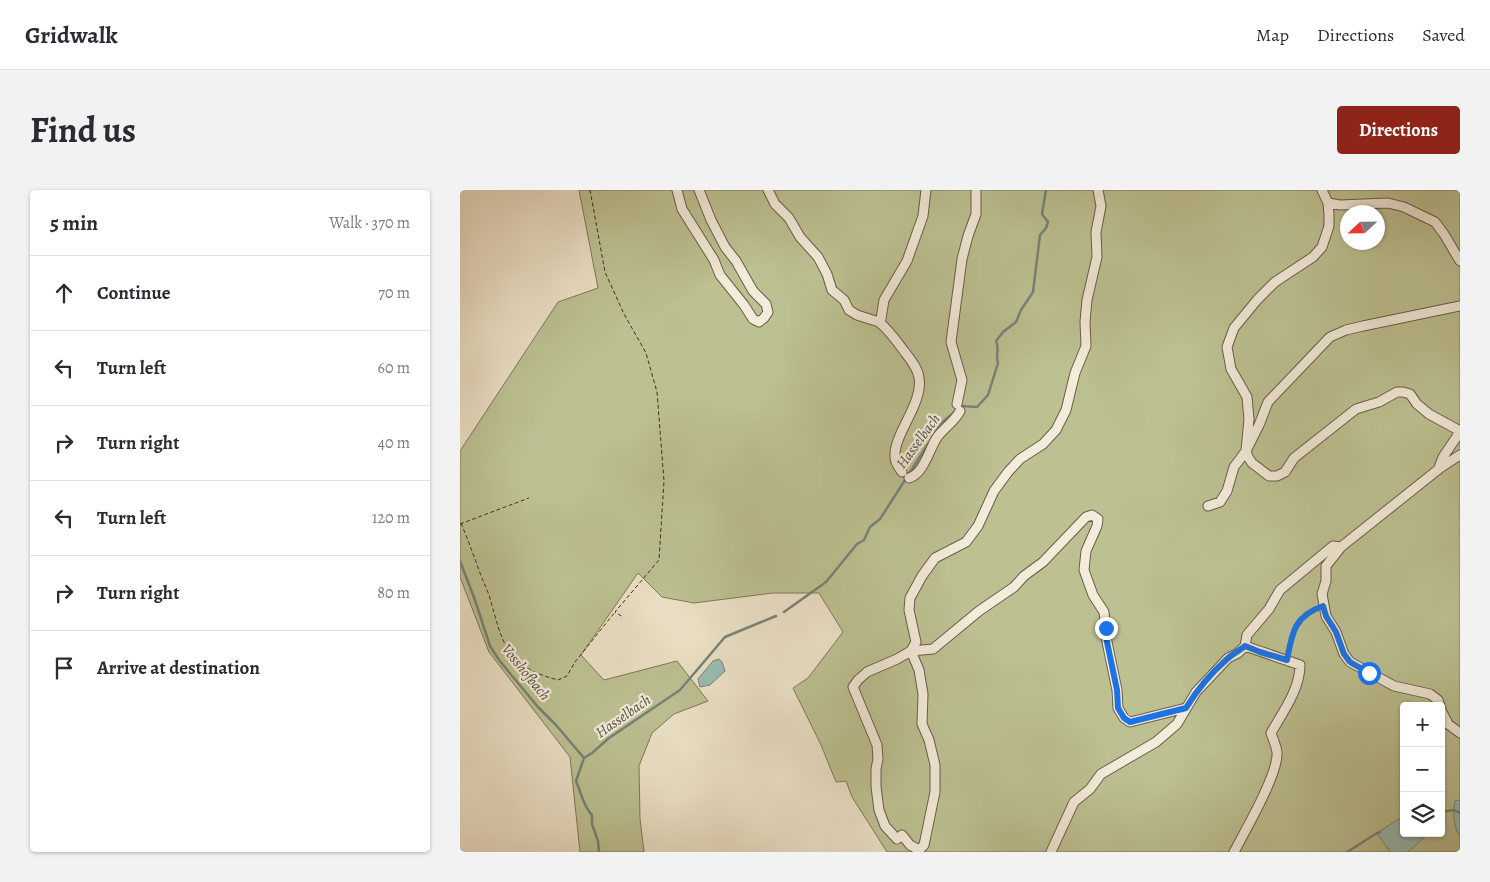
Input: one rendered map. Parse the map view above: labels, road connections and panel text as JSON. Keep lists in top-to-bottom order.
{
  "water": ["Hasselbach", "Vosshofbach"],
  "north": "left",
  "page": {
    "header": "Gridwalk",
    "nav": ["Map", "Directions", "Saved"],
    "title": "Find us",
    "buttons": "Directions",
    "heading": ["5 min", "Walk · 370 m"],
    "list": [
      ["Continue", "70 m"],
      ["Turn left", "60 m"],
      ["Turn right", "40 m"],
      ["Turn left", "120 m"],
      ["Turn right", "80 m"],
      "Arrive at destination"
    ],
    "map_buttons": ["+", "−"]
  }
}
